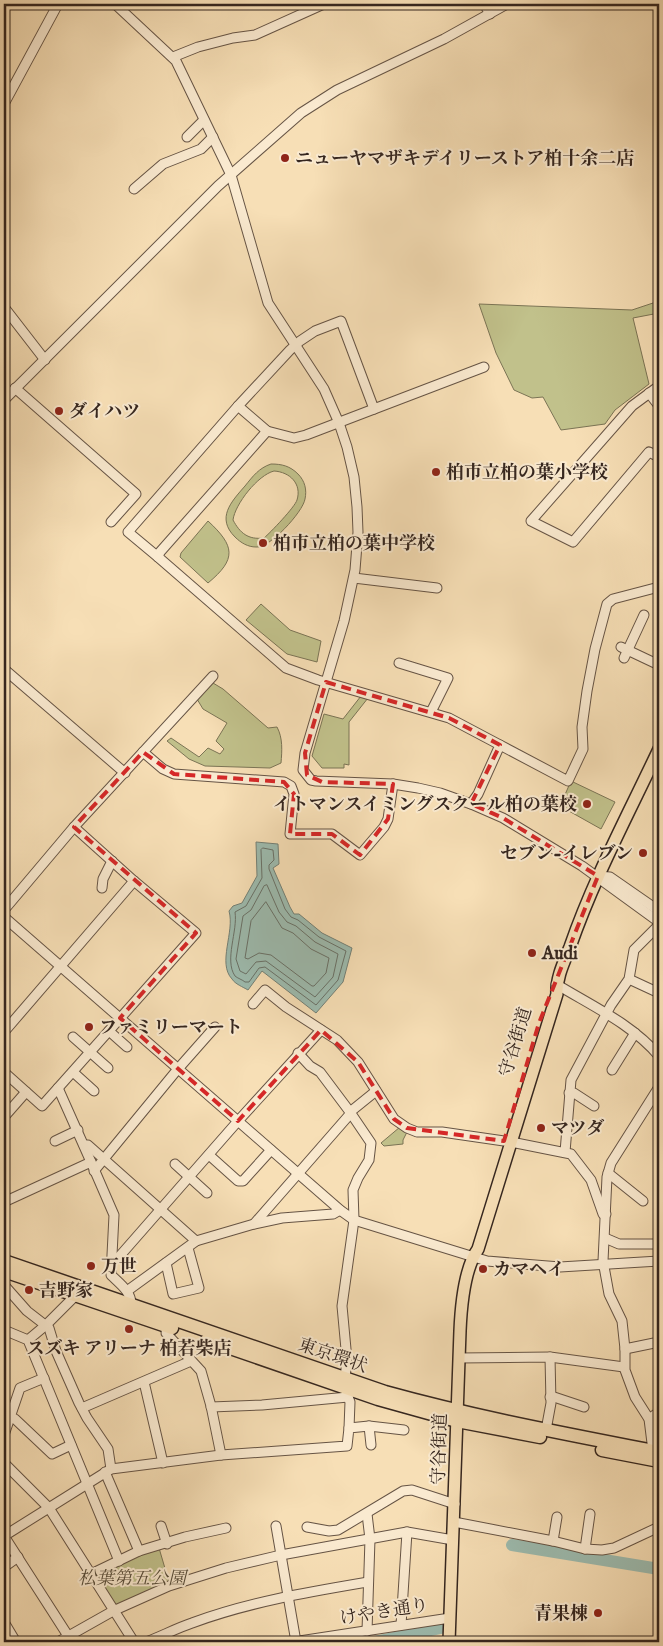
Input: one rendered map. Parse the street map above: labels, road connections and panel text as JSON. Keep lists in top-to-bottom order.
{
  "streets": {
    "highway": ["東京環状"],
    "main road": ["守谷街道"],
    "street": ["けやき通り"]
  },
  "crossings": [
    ["守谷街道", "東京環状"],
    ["守谷街道", "けやき通り"]
  ],
  "parks": ["松葉第五公園"],
  "places": [
    "ニューヤマザキデイリーストア柏十余二店",
    "ダイハツ",
    "柏市立柏の葉小学校",
    "柏市立柏の葉中学校",
    "イトマンスイミングスクール柏の葉校",
    "セブン-イレブン",
    "Audi",
    "ファミリーマート",
    "マツダ",
    "万世",
    "カマヘイ",
    "吉野家",
    "スズキ アリーナ 柏若柴店",
    "青果棟"
  ]
}
